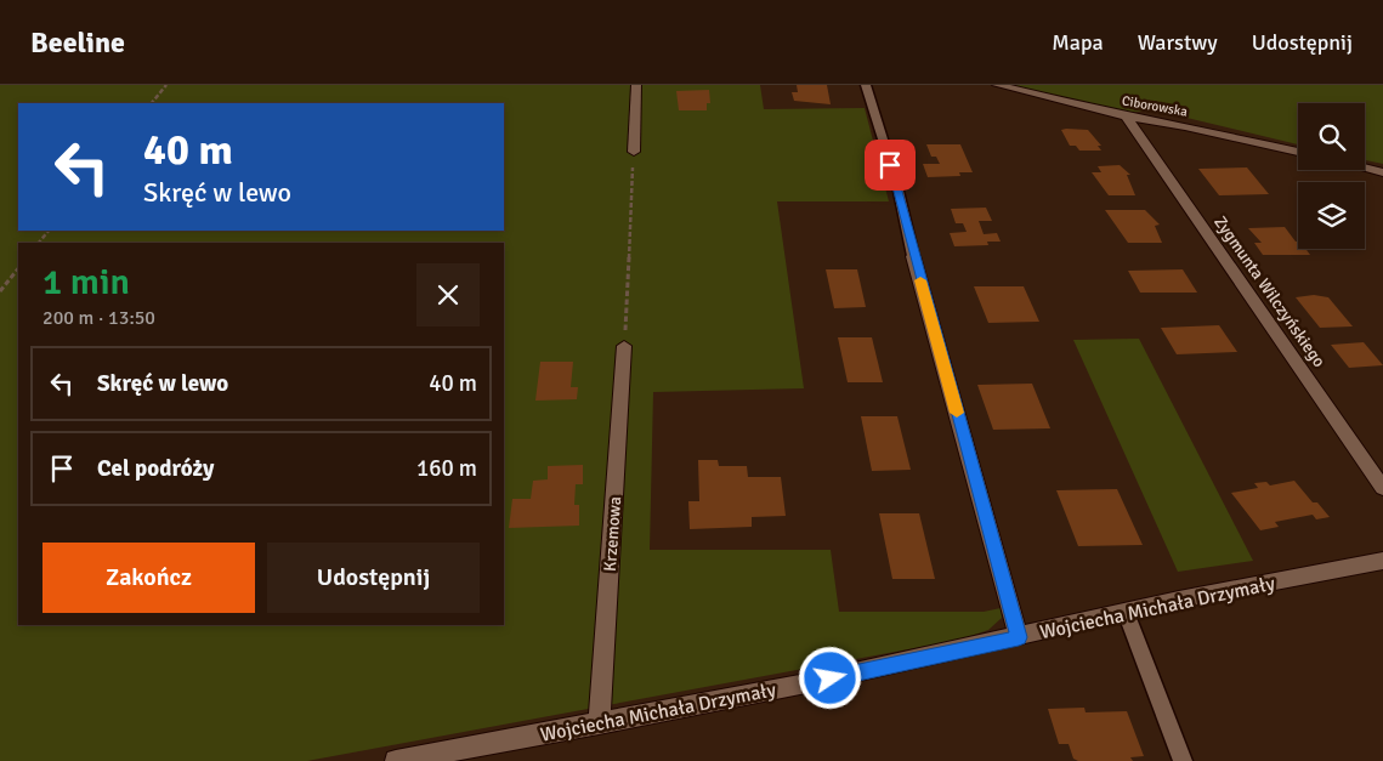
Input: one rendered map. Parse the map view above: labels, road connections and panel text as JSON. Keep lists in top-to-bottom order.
{
  "streets": {
    "street": [
      "Ciborowska",
      "Zygmunta Wilczyńskiego",
      "Krzemowa",
      "Wojciecha Michała Drzymały"
    ]
  },
  "crossings": [
    ["Ciborowska", "Zygmunta Wilczyńskiego"],
    ["Krzemowa", "Wojciecha Michała Drzymały"]
  ],
  "page": {
    "header": "Beeline",
    "nav": ["Mapa", "Warstwy", "Udostępnij"],
    "turn": ["40 m", "Skręć w lewo"],
    "heading": ["1 min", "200 m · 13:50"],
    "list": [
      {
        "name": "Skręć w lewo",
        "value": "40 m"
      },
      {
        "name": "Cel podróży",
        "value": "160 m"
      }
    ],
    "buttons": ["Zakończ", "Udostępnij"]
  }
}
